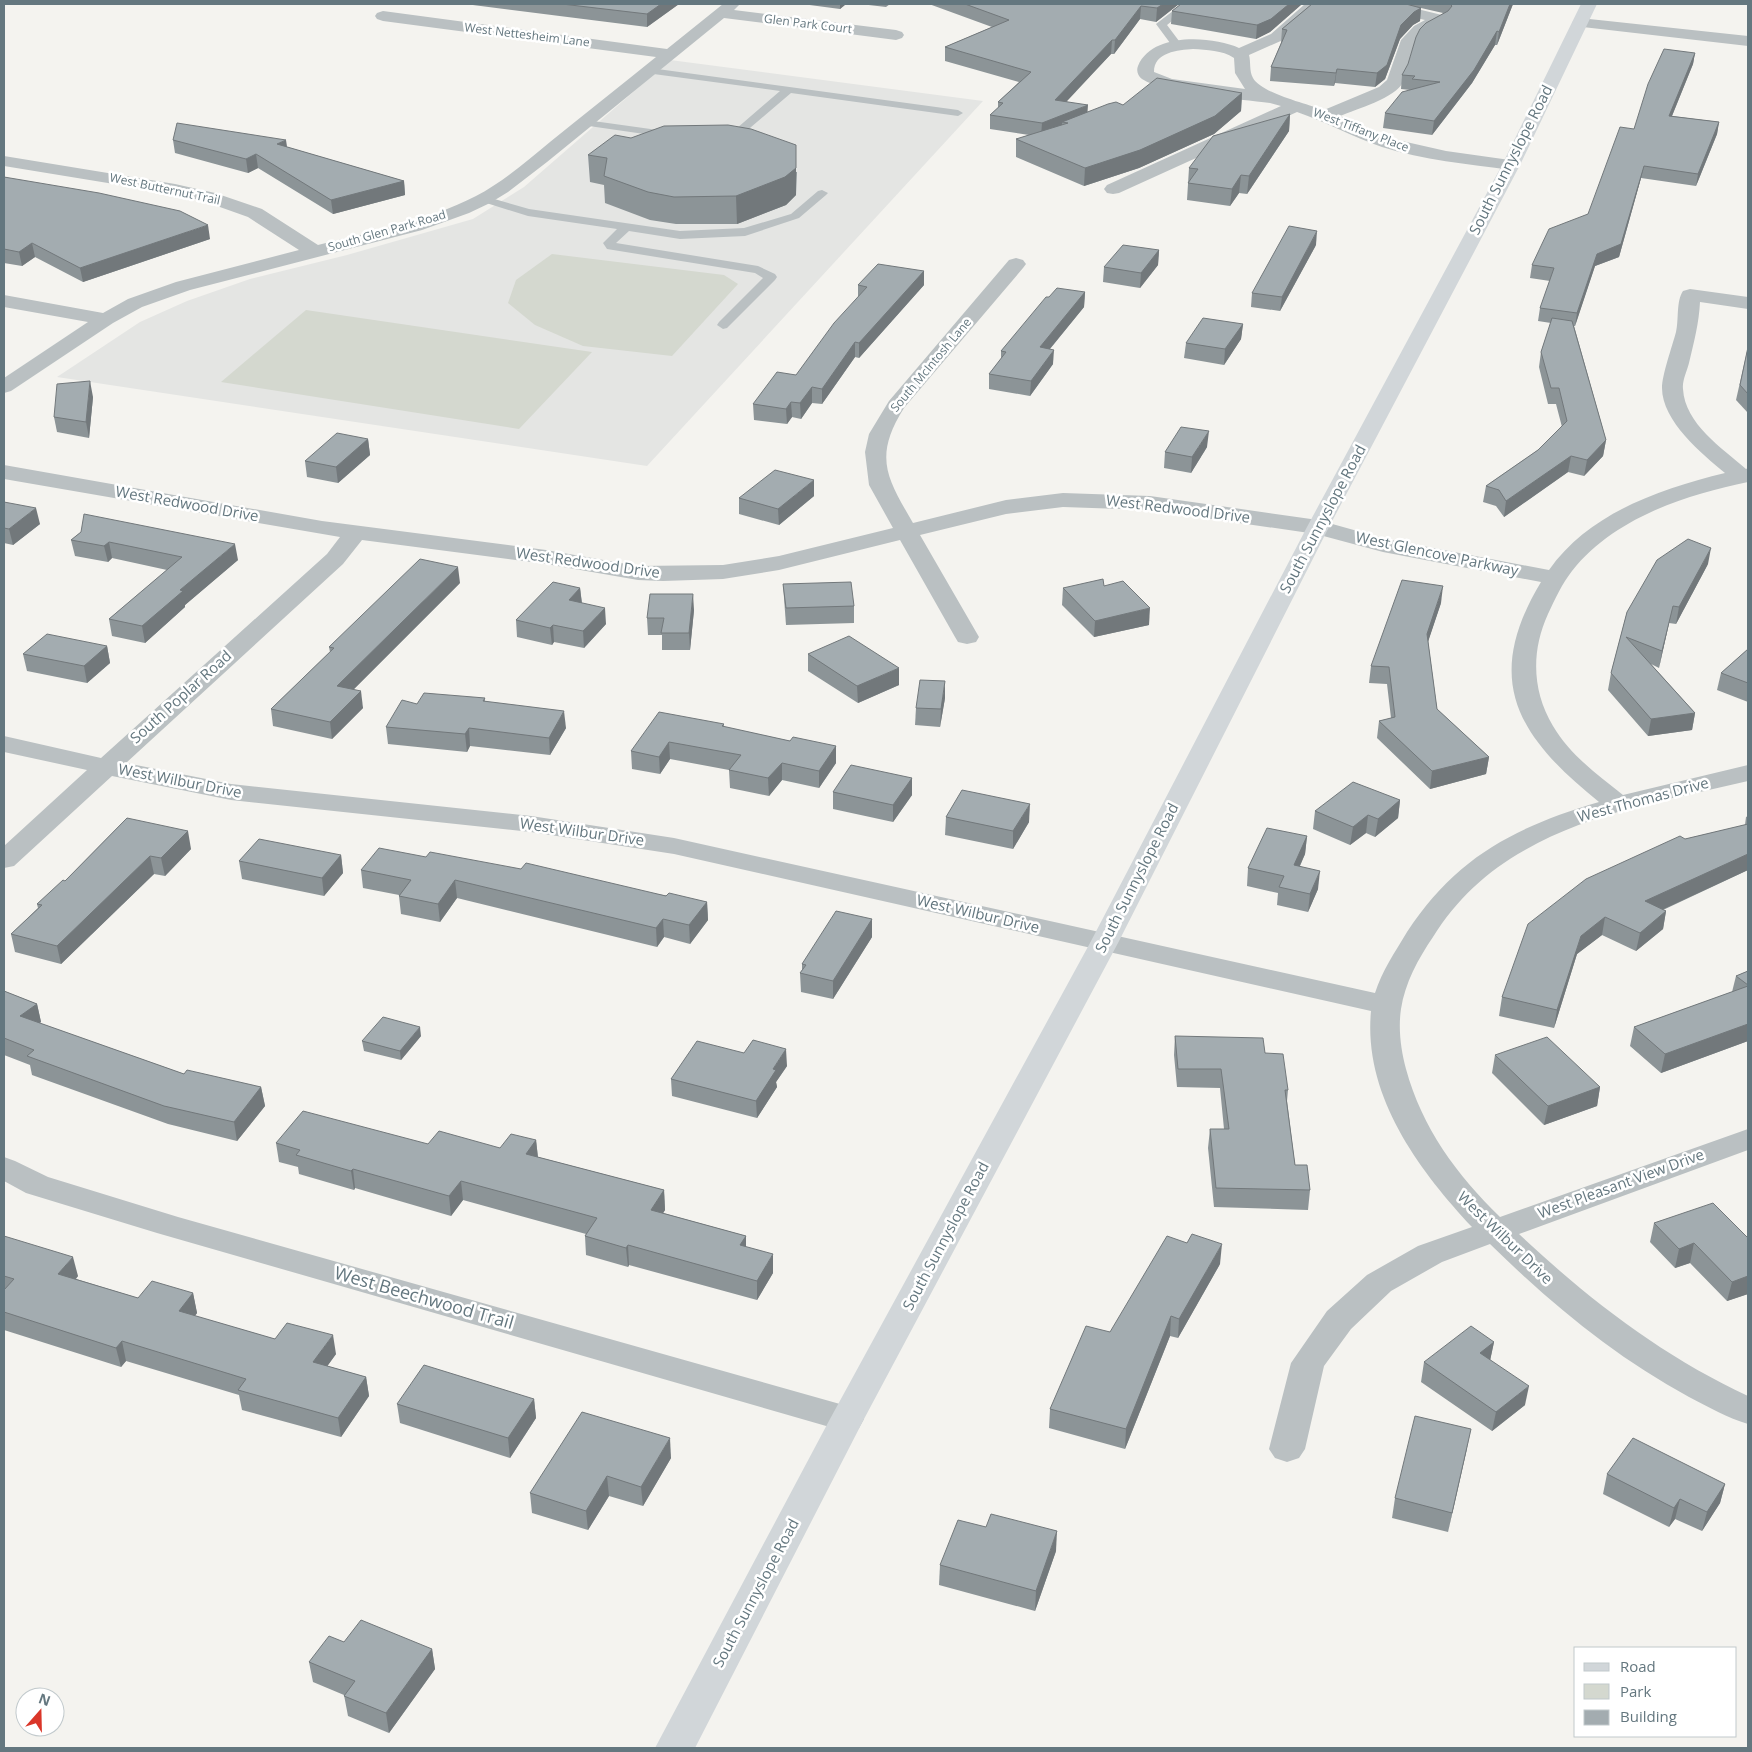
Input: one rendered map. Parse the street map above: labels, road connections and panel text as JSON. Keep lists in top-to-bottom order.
{
  "streets": {
    "street": [
      "Glen Park Court",
      "West Nettesheim Lane",
      "West Tiffany Place",
      "South Sunnyslope Road",
      "West Butternut Trail",
      "South Glen Park Road",
      "South McIntosh Lane",
      "West Redwood Drive",
      "West Glencove Parkway",
      "South Poplar Road",
      "West Wilbur Drive",
      "West Thomas Drive",
      "West Pleasant View Drive",
      "West Beechwood Trail"
    ]
  },
  "crossings": [
    ["Glen Park Court", "South Glen Park Road"],
    ["West Nettesheim Lane", "South Glen Park Road"],
    ["West Tiffany Place", "South Sunnyslope Road"],
    ["South Sunnyslope Road", "West Redwood Drive"],
    ["South Sunnyslope Road", "West Glencove Parkway"],
    ["South Sunnyslope Road", "West Wilbur Drive"],
    ["South Sunnyslope Road", "West Beechwood Trail"],
    ["West Butternut Trail", "South Glen Park Road"],
    ["South McIntosh Lane", "West Redwood Drive"],
    ["West Redwood Drive", "West Glencove Parkway"],
    ["West Redwood Drive", "South Poplar Road"],
    ["South Poplar Road", "West Wilbur Drive"],
    ["West Wilbur Drive", "West Thomas Drive"],
    ["West Wilbur Drive", "West Pleasant View Drive"]
  ],
  "legend": ["Road", "Park", "Building"],
  "north": "top"
}
